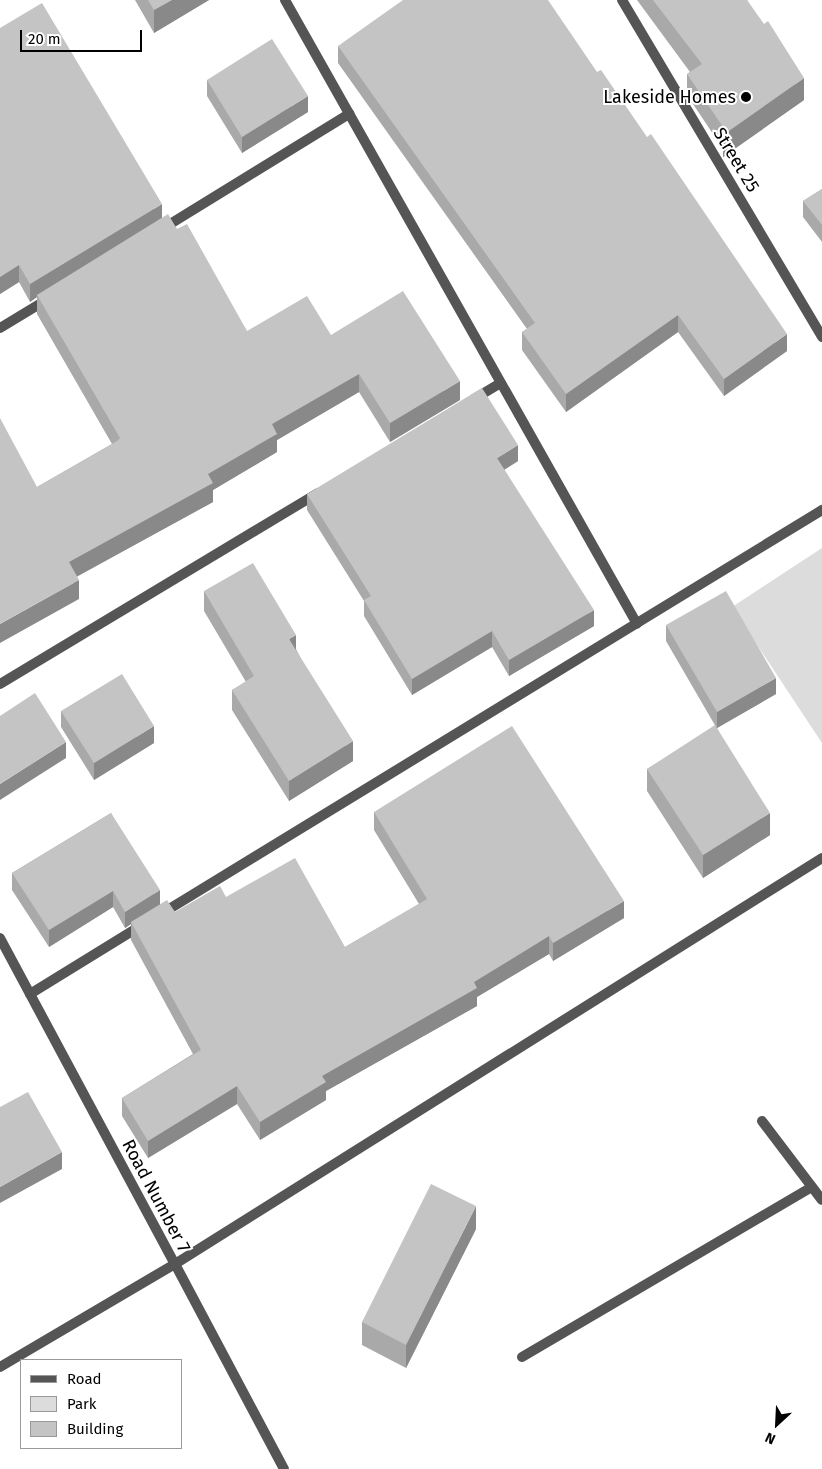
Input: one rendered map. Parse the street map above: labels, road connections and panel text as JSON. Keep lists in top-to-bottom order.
{
  "streets": {
    "street": ["Street 25", "Road Number 7"]
  },
  "places": ["Lakeside Homes"],
  "legend": ["Road", "Park", "Building"],
  "scale_bar": "20 m",
  "north": "bottom left"
}
